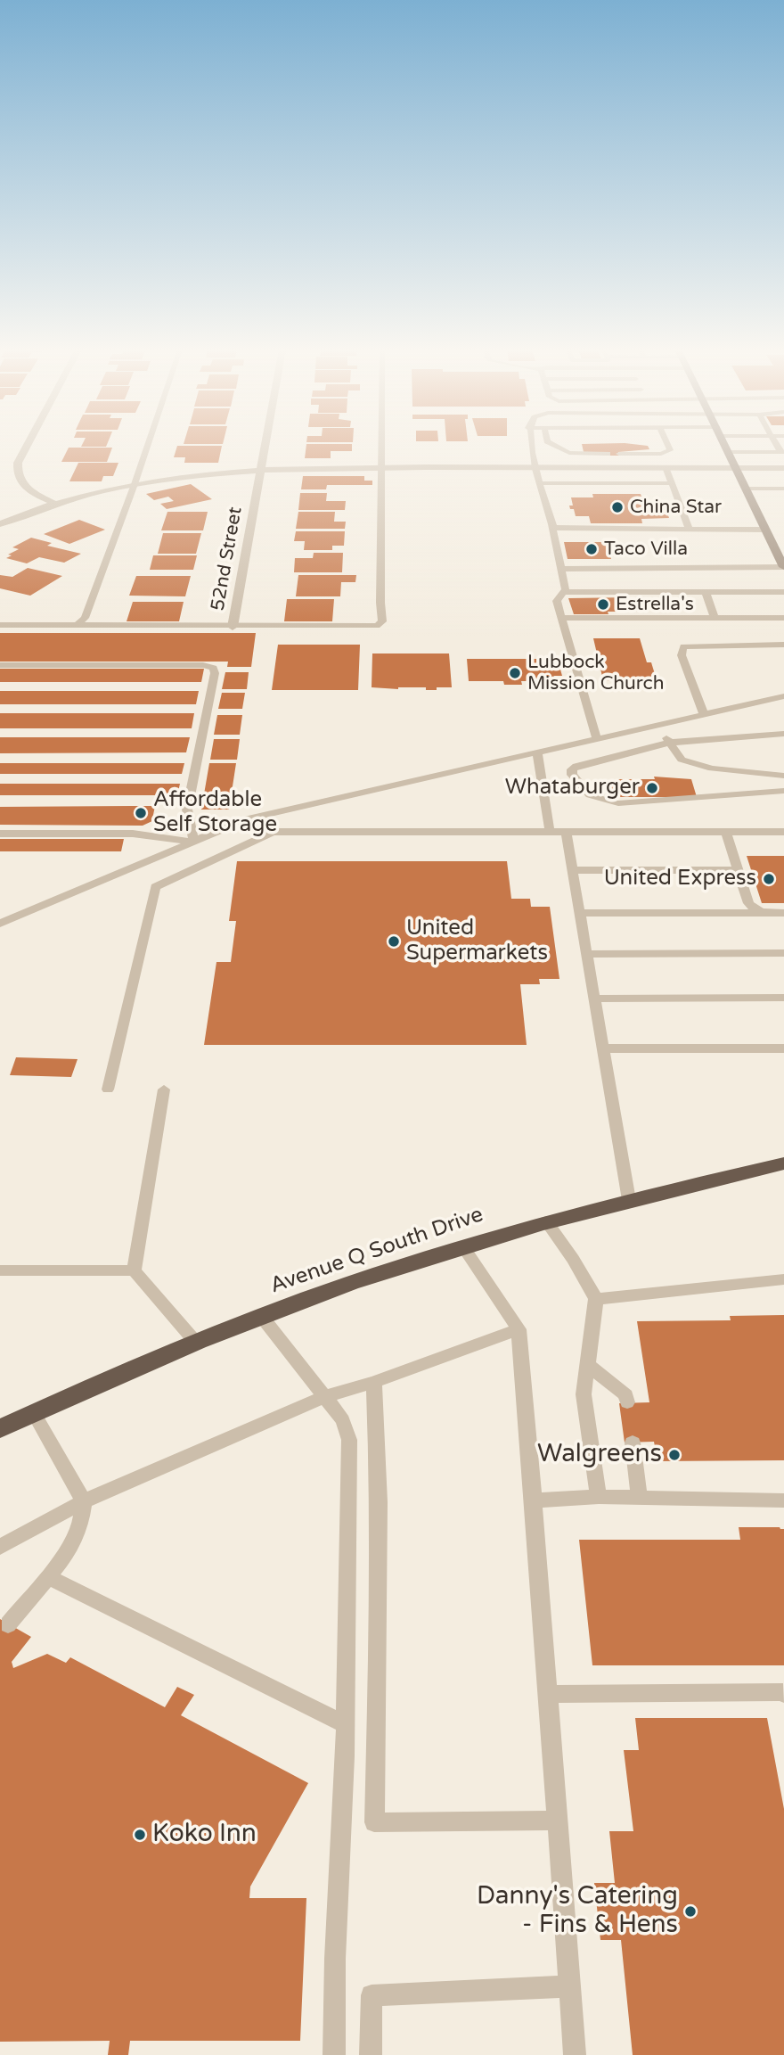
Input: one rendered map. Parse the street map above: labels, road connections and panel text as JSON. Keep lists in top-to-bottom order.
{
  "streets": {
    "highway": ["Avenue Q South Drive"],
    "street": ["52nd Street"]
  },
  "places": [
    "China Star",
    "Taco Villa",
    "Estrella's",
    "Lubbock Mission Church",
    "Whataburger",
    "Affordable Self Storage",
    "United Express",
    "United Supermarkets",
    "Walgreens",
    "Koko Inn",
    "Danny's Catering - Fins & Hens"
  ]
}
